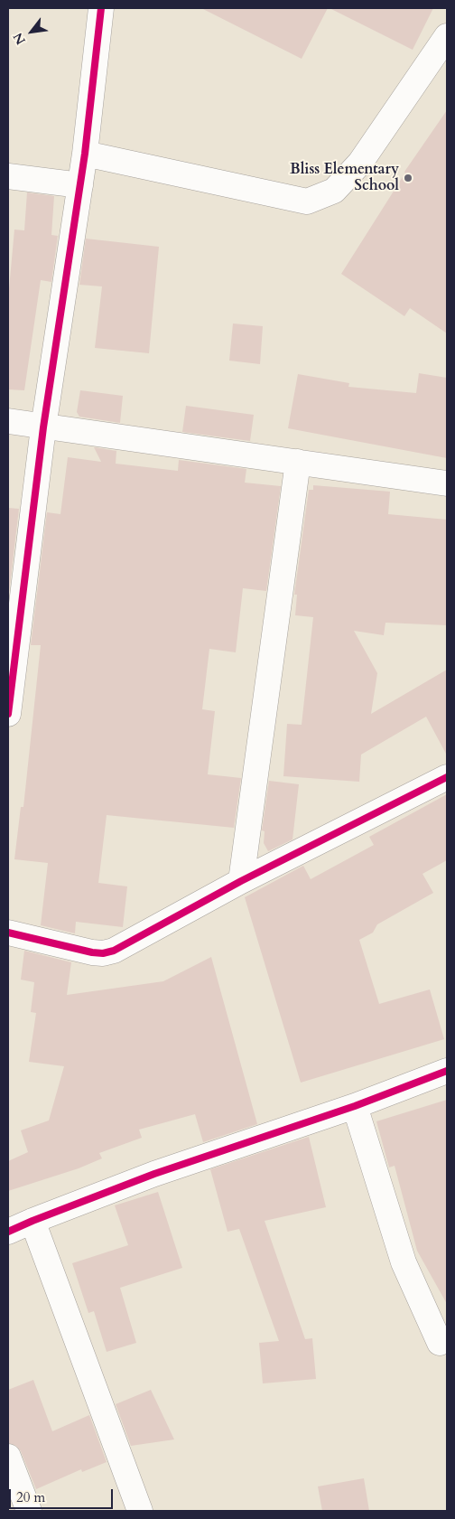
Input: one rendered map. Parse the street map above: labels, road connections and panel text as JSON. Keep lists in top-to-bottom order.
{
  "places": ["Bliss Elementary School"],
  "scale_bar": "20 m",
  "north": "bottom left"
}
